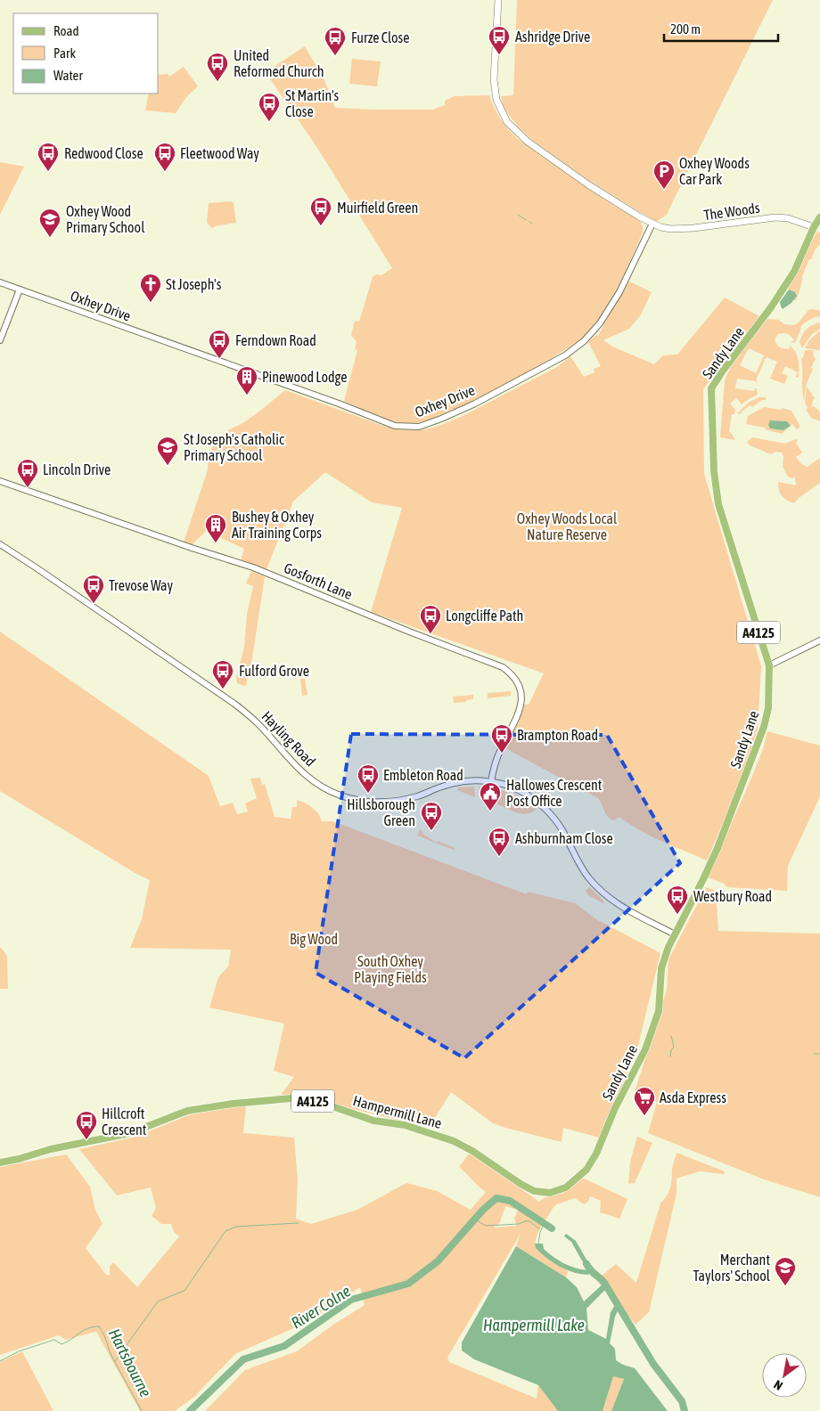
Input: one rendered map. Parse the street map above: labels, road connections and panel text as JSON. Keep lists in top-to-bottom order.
{
  "streets": {
    "main road": [
      "The Woods",
      "Sandy Lane",
      "A4125",
      "Hampermill Lane"
    ],
    "street": ["Oxhey Drive", "Gosforth Lane", "Hayling Road"]
  },
  "crossings": [
    ["The Woods", "Oxhey Drive"],
    ["The Woods", "Sandy Lane"],
    ["Sandy Lane", "Hayling Road"],
    ["Sandy Lane", "Hampermill Lane"],
    ["Gosforth Lane", "Hayling Road"]
  ],
  "water": ["River Colne", "Hampermill Lake", "Hartsbourne"],
  "parks": ["Oxhey Woods Local Nature Reserve", "Big Wood", "South Oxhey Playing Fields"],
  "places": {
    "bus stop": [
      "Ashridge Drive",
      "Furze Close",
      "United Reformed Church",
      "St Martin's Close",
      "Redwood Close",
      "Fleetwood Way",
      "Muirfield Green",
      "Ferndown Road",
      "Lincoln Drive",
      "Trevose Way",
      "Longcliffe Path",
      "Fulford Grove",
      "Brampton Road",
      "Embleton Road",
      "Hillsborough Green",
      "Ashburnham Close",
      "Westbury Road",
      "Hillcroft Crescent"
    ],
    "parking": ["Oxhey Woods Car Park"],
    "school or university": ["Oxhey Wood Primary School", "St Joseph's Catholic Primary School", "Merchant Taylors' School"],
    "church": ["St Joseph's"],
    "building": ["Pinewood Lodge", "Bushey & Oxhey Air Training Corps"],
    "public building": ["Hallowes Crescent Post Office"],
    "supermarket": ["Asda Express"]
  },
  "legend": ["Road", "Park", "Water"],
  "scale_bar": "200 m",
  "north": "bottom left"
}
